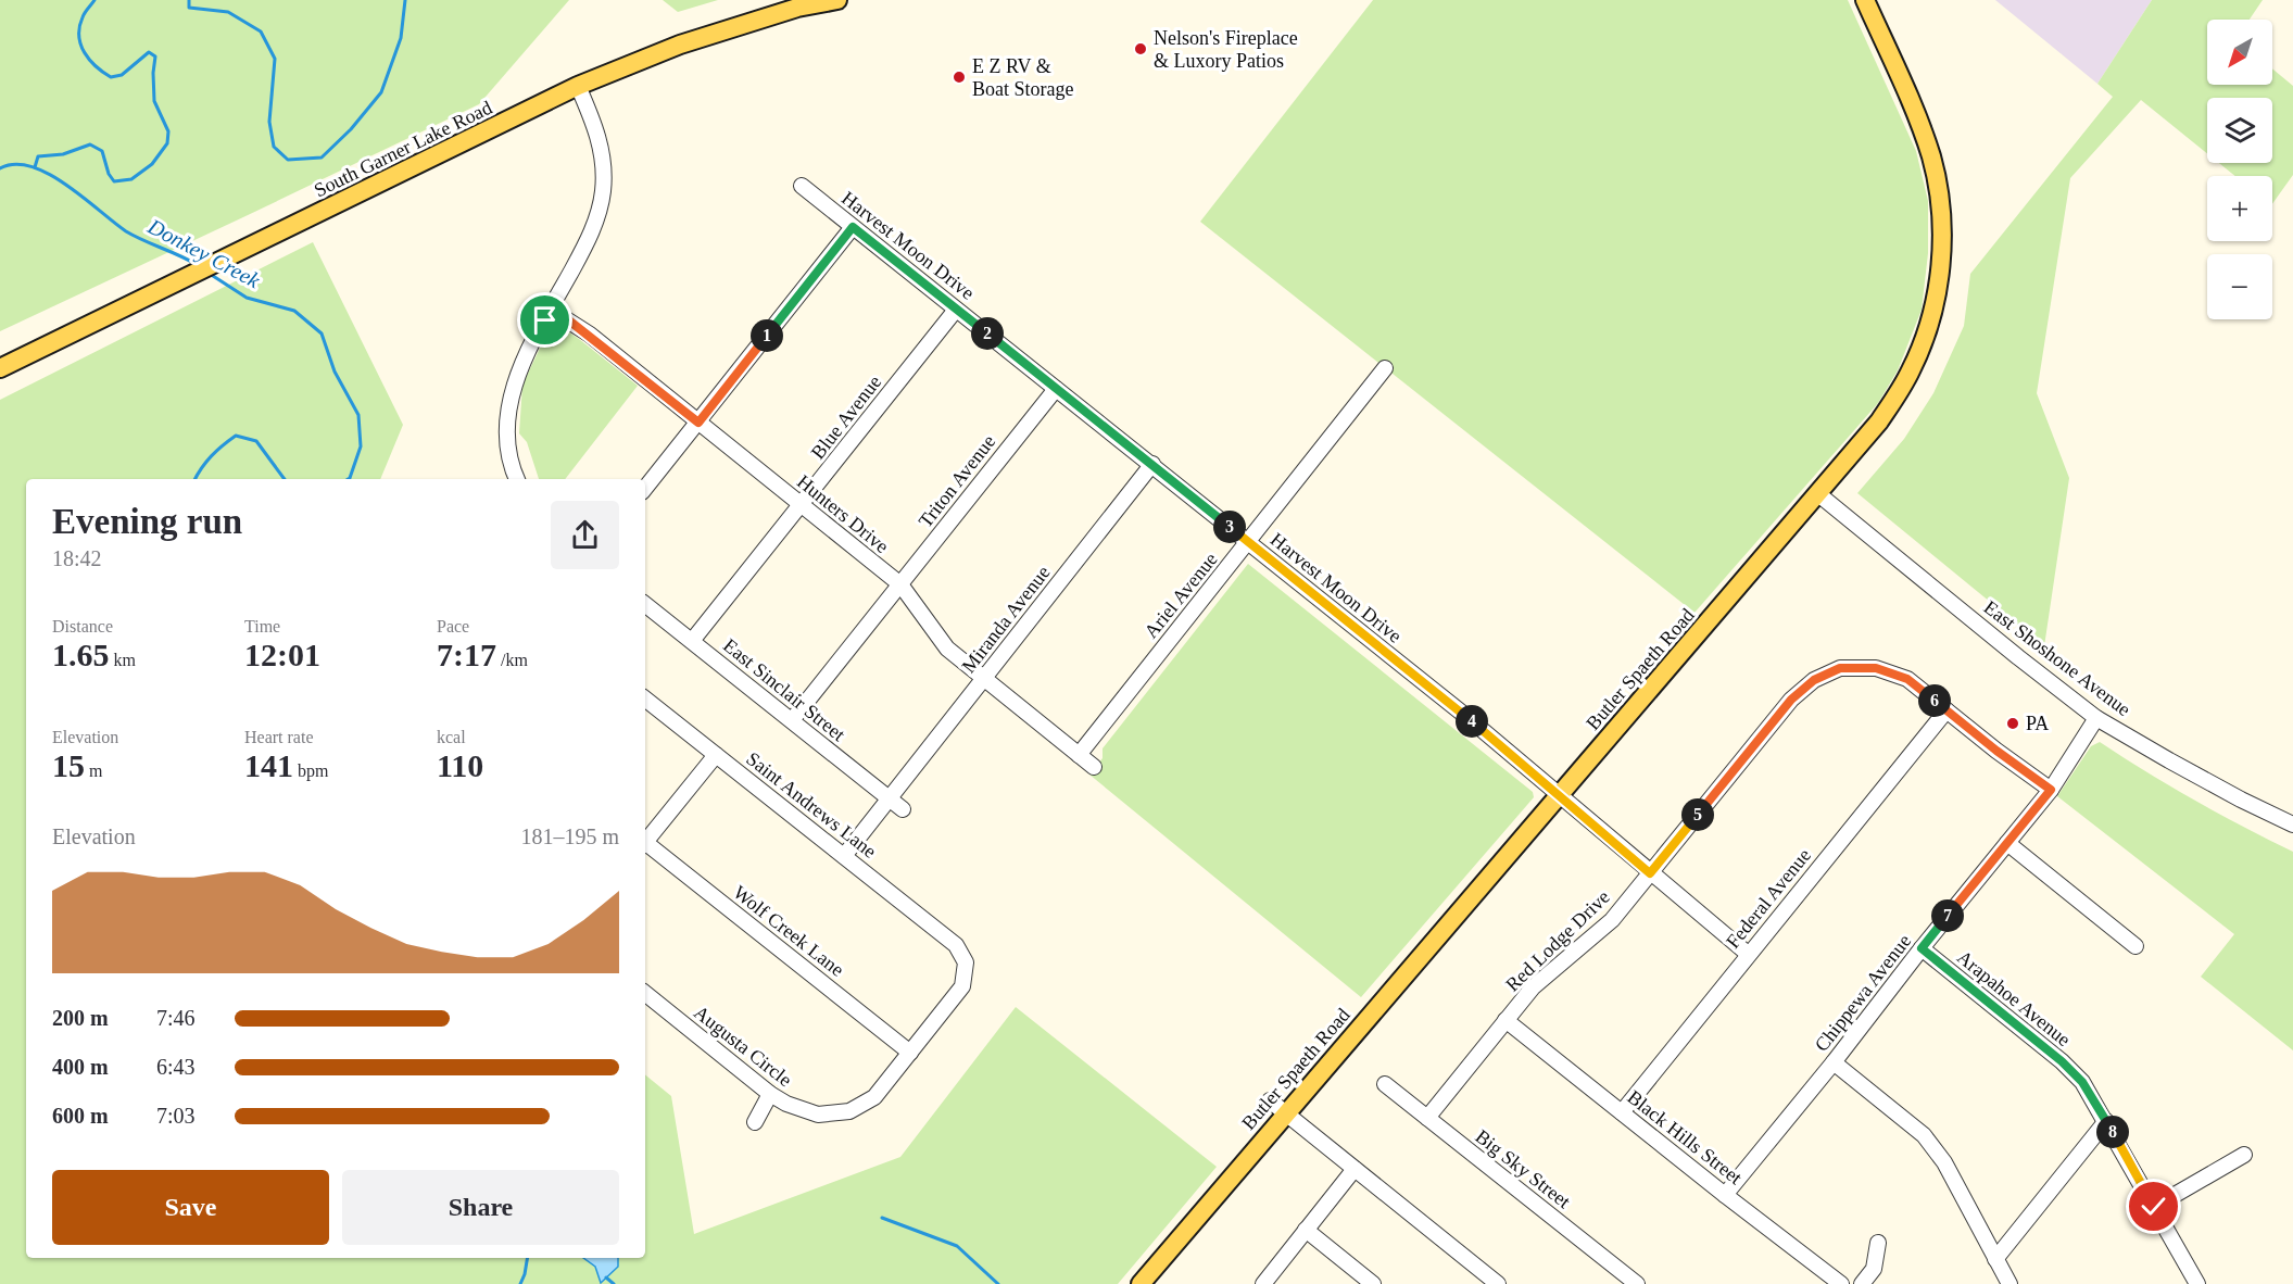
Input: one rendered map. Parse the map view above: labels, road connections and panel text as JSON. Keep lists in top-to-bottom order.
{
  "streets": {
    "main road": ["South Garner Lake Road", "Butler Spaeth Road"],
    "street": [
      "Harvest Moon Drive",
      "Blue Avenue",
      "Triton Avenue",
      "Hunters Drive",
      "Ariel Avenue",
      "Miranda Avenue",
      "East Shoshone Avenue",
      "East Sinclair Street",
      "Saint Andrews Lane",
      "Federal Avenue",
      "Wolf Creek Lane",
      "Red Lodge Drive",
      "Chippewa Avenue",
      "Arapahoe Avenue",
      "Augusta Circle",
      "Black Hills Street",
      "Big Sky Street"
    ]
  },
  "crossings": [
    ["Harvest Moon Drive", "Blue Avenue"],
    ["Harvest Moon Drive", "Triton Avenue"],
    ["Harvest Moon Drive", "Ariel Avenue"],
    ["Harvest Moon Drive", "Miranda Avenue"],
    ["Harvest Moon Drive", "Butler Spaeth Road"],
    ["Harvest Moon Drive", "Federal Avenue"],
    ["Harvest Moon Drive", "Red Lodge Drive"],
    ["Blue Avenue", "Hunters Drive"],
    ["Blue Avenue", "East Sinclair Street"],
    ["Triton Avenue", "Hunters Drive"],
    ["Triton Avenue", "East Sinclair Street"],
    ["Hunters Drive", "Ariel Avenue"],
    ["Hunters Drive", "Miranda Avenue"],
    ["Miranda Avenue", "East Sinclair Street"],
    ["Miranda Avenue", "Saint Andrews Lane"],
    ["East Shoshone Avenue", "Butler Spaeth Road"],
    ["East Shoshone Avenue", "Chippewa Avenue"],
    ["Saint Andrews Lane", "Augusta Circle"],
    ["Federal Avenue", "Red Lodge Drive"],
    ["Federal Avenue", "Black Hills Street"],
    ["Wolf Creek Lane", "Augusta Circle"],
    ["Red Lodge Drive", "Chippewa Avenue"],
    ["Red Lodge Drive", "Black Hills Street"],
    ["Red Lodge Drive", "Big Sky Street"],
    ["Chippewa Avenue", "Arapahoe Avenue"],
    ["Chippewa Avenue", "Black Hills Street"]
  ],
  "water": ["Donkey Creek"],
  "places": ["Nelson's Fireplace & Luxory Patios", "E Z RV & Boat Storage", "PA"],
  "north": "bottom left",
  "page": {
    "map_buttons": ["+", "−"],
    "pins": [
      "2",
      "1",
      "3",
      "6",
      "4",
      "5",
      "7",
      "8"
    ],
    "heading": ["Evening run", "18:42"],
    "stats": [
      ["Distance", "1.65 km"],
      ["Time", "12:01"],
      ["Pace", "7:17 /km"],
      ["Elevation", "15 m"],
      ["Heart rate", "141 bpm"],
      ["kcal", "110"]
    ],
    "chart": ["Elevation", "181–195 m"],
    "list": [
      {
        "name": "200 m",
        "note": "7:46"
      },
      {
        "name": "400 m",
        "note": "6:43"
      },
      {
        "name": "600 m",
        "note": "7:03"
      }
    ],
    "buttons": ["Save", "Share"]
  }
}
